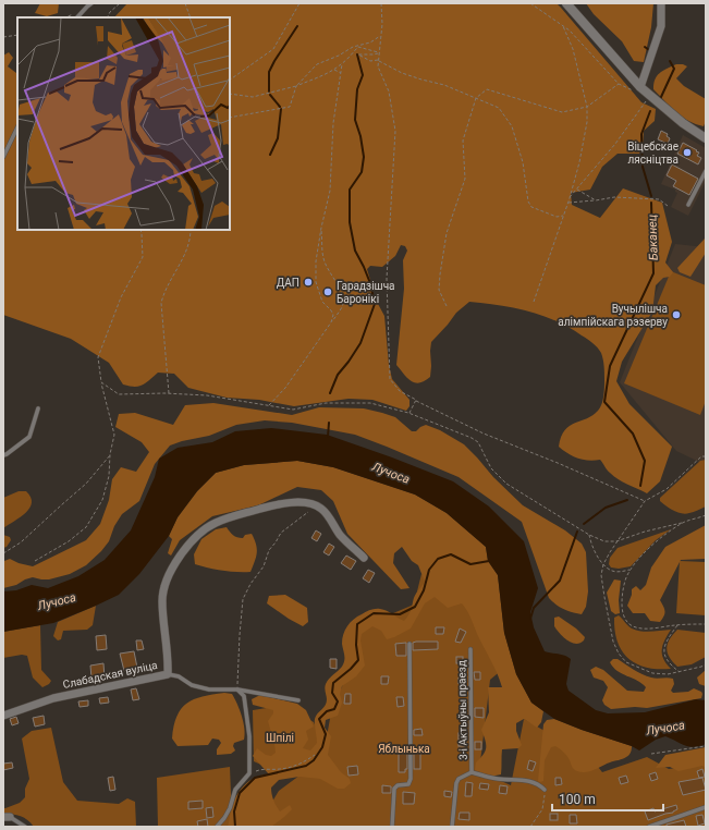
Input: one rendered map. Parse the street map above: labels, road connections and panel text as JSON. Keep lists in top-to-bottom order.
{
  "streets": {
    "street": ["Слабадская вуліца"],
    "lane": ["3-і Актыўны праезд"]
  },
  "water": ["Баканец", "Лучоса"],
  "parks": ["Шпілі", "Яблынька"],
  "places": [
    "Віцебскае лясніцтва",
    "ДАП",
    "Гарадзішча Баронікі",
    "Вучылішча алімпійскага рэзерву"
  ],
  "scale_bar": "100 m"
}
